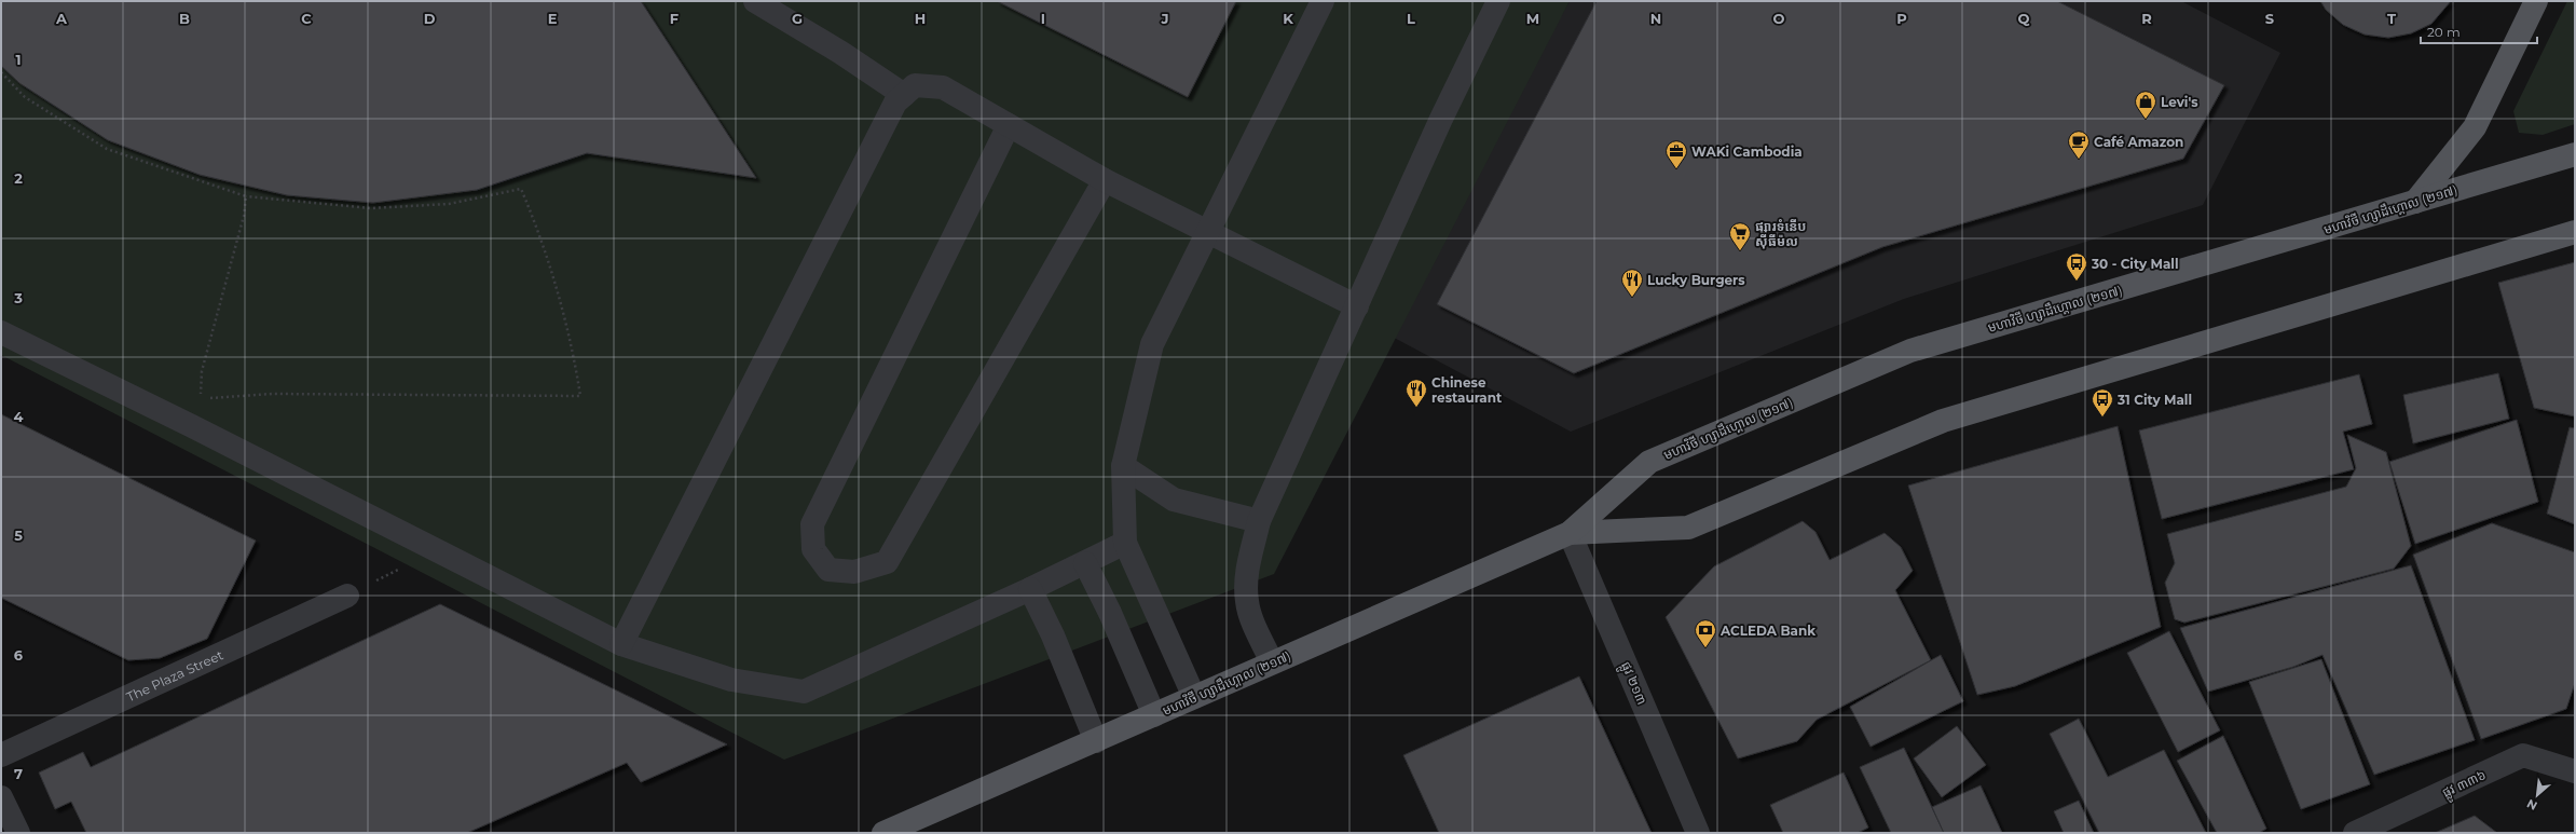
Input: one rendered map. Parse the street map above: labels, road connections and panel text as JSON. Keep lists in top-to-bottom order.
{
  "streets": {
    "main road": ["មហាវិថី ហ្សាដឹហ្គោល (២១៧)"],
    "street": ["The Plaza Street", "ផ្លូវ ២១៣", "ផ្លូវ ៣៣៦"]
  },
  "crossings": [
    ["មហាវិថី ហ្សាដឹហ្គោល (២១៧)", "ផ្លូវ ២១៣"]
  ],
  "places": {
    "shop": ["Levi's"],
    "cafe": ["Café Amazon"],
    "office": ["WAKi Cambodia"],
    "supermarket": ["ផ្សារទំនើប ស៊ីធីម៉ល"],
    "bus stop": ["30 - City Mall", "31 City Mall"],
    "restaurant": ["Lucky Burgers", "Chinese restaurant"],
    "bank": ["ACLEDA Bank"]
  },
  "scale_bar": "20 m",
  "north": "bottom left",
  "grid": {
    "columns": [
      "A",
      "B",
      "C",
      "D",
      "E",
      "F",
      "G",
      "H",
      "I",
      "J",
      "K",
      "L",
      "M",
      "N",
      "O",
      "P",
      "Q",
      "R",
      "S",
      "T"
    ],
    "rows": [
      "1",
      "2",
      "3",
      "4",
      "5",
      "6",
      "7"
    ]
  }
}
